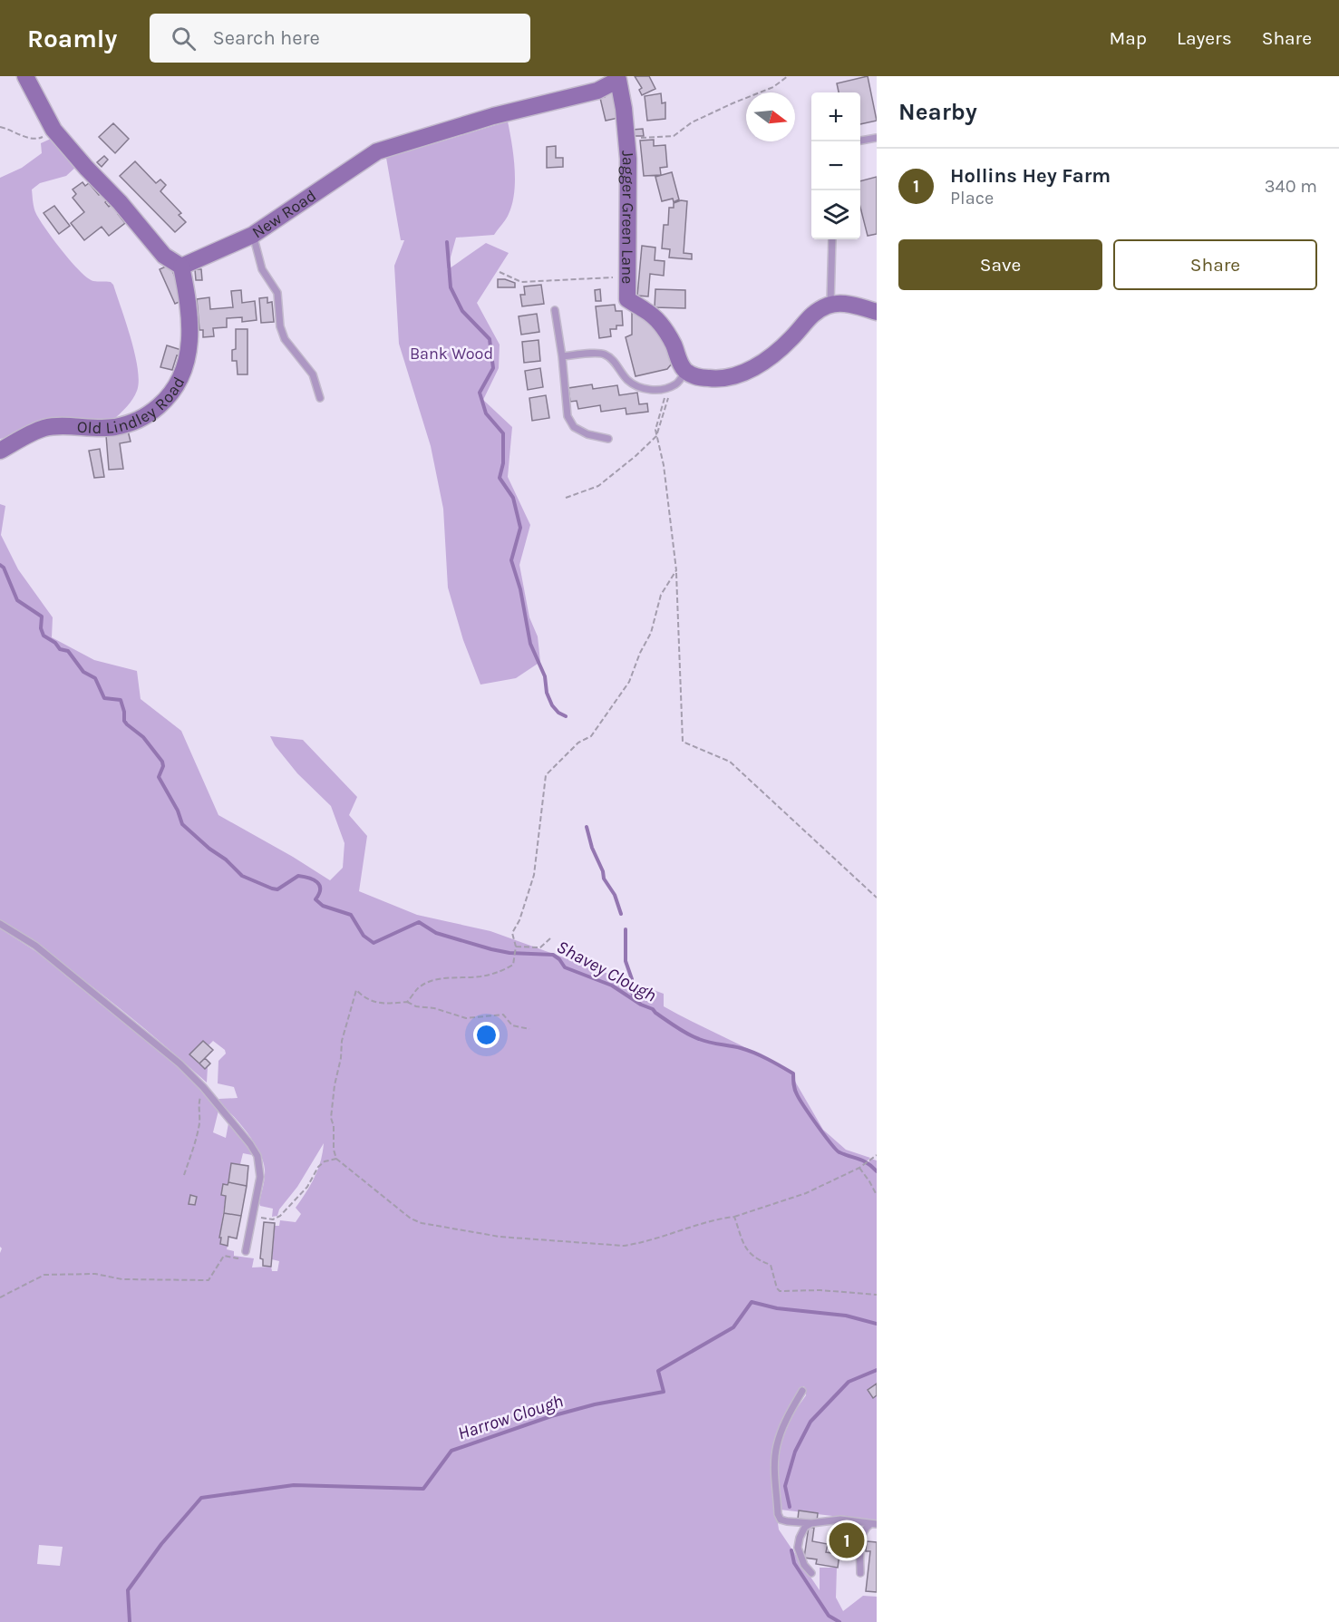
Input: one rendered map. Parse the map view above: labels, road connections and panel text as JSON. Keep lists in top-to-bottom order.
{
  "streets": {
    "street": ["New Road", "Jagger Green Lane", "Old Lindley Road"]
  },
  "crossings": [
    ["New Road", "Jagger Green Lane"],
    ["New Road", "Old Lindley Road"]
  ],
  "water": ["Shavey Clough", "Harrow Clough"],
  "parks": ["Bank Wood"],
  "north": "right",
  "page": {
    "header": "Roamly",
    "search": "Search here",
    "nav": ["Map", "Layers", "Share"],
    "heading": "Nearby",
    "map_buttons": ["+", "−"],
    "list": [
      {
        "mark": "1",
        "name": "Hollins Hey Farm",
        "note": "Place",
        "value": "340 m"
      }
    ],
    "buttons": ["Save", "Share"],
    "pins": "1"
  }
}
